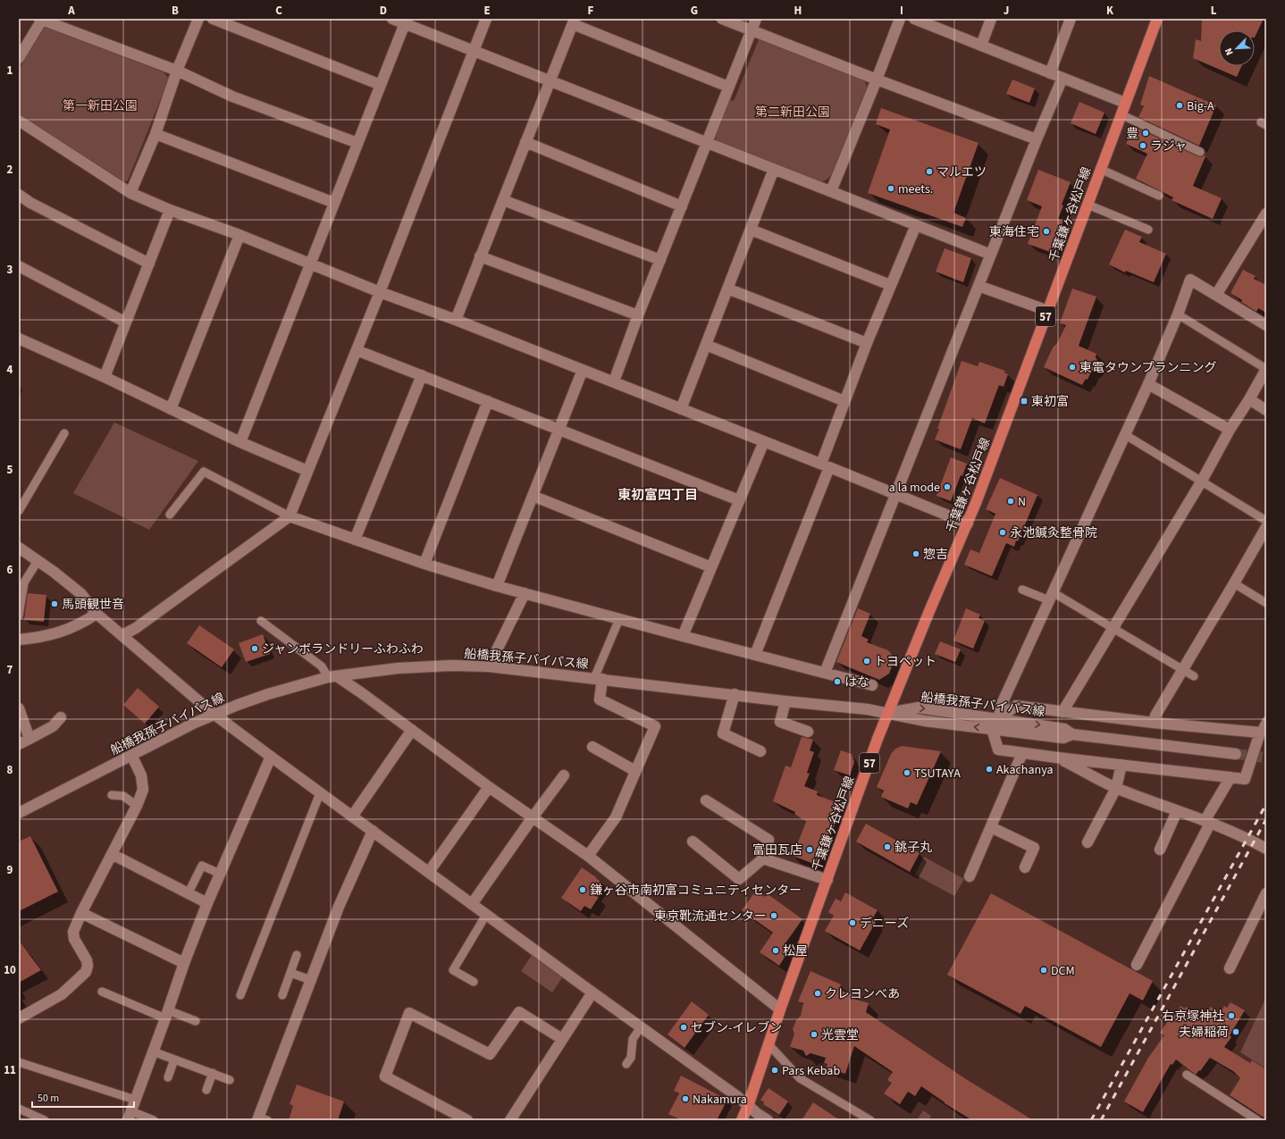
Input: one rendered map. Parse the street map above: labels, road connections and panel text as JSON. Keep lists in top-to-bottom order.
{
  "streets": {
    "main road": ["千葉鎌ヶ谷松戸線", "57"],
    "street": ["船橋我孫子バイパス線"]
  },
  "crossings": [
    ["千葉鎌ヶ谷松戸線", "船橋我孫子バイパス線"]
  ],
  "districts": ["東初富四丁目"],
  "parks": ["第一新田公園", "第二新田公園"],
  "places": {
    "other": [
      "Big-A",
      "豊",
      "ラジャ",
      "マルエツ",
      "meets.",
      "東海住宅",
      "東電タウンプランニング",
      "a la mode",
      "N",
      "永池鍼灸整骨院",
      "惣吉",
      "馬頭観世音",
      "ジャンボランドリーふわふわ",
      "トヨペット",
      "はな",
      "Akachanya",
      "TSUTAYA",
      "銚子丸",
      "富田瓦店",
      "鎌ヶ谷市南初富コミュニティセンター",
      "東京靴流通センター",
      "デニーズ",
      "松屋",
      "DCM",
      "クレヨンべあ",
      "右京塚神社",
      "セブン-イレブン",
      "夫婦稲荷",
      "光雲堂",
      "Pars Kebab",
      "Nakamura"
    ],
    "transit": ["東初富"]
  },
  "scale_bar": "50 m",
  "north": "bottom left",
  "grid": {
    "columns": [
      "A",
      "B",
      "C",
      "D",
      "E",
      "F",
      "G",
      "H",
      "I",
      "J",
      "K",
      "L"
    ],
    "rows": [
      "1",
      "2",
      "3",
      "4",
      "5",
      "6",
      "7",
      "8",
      "9",
      "10",
      "11"
    ]
  }
}
